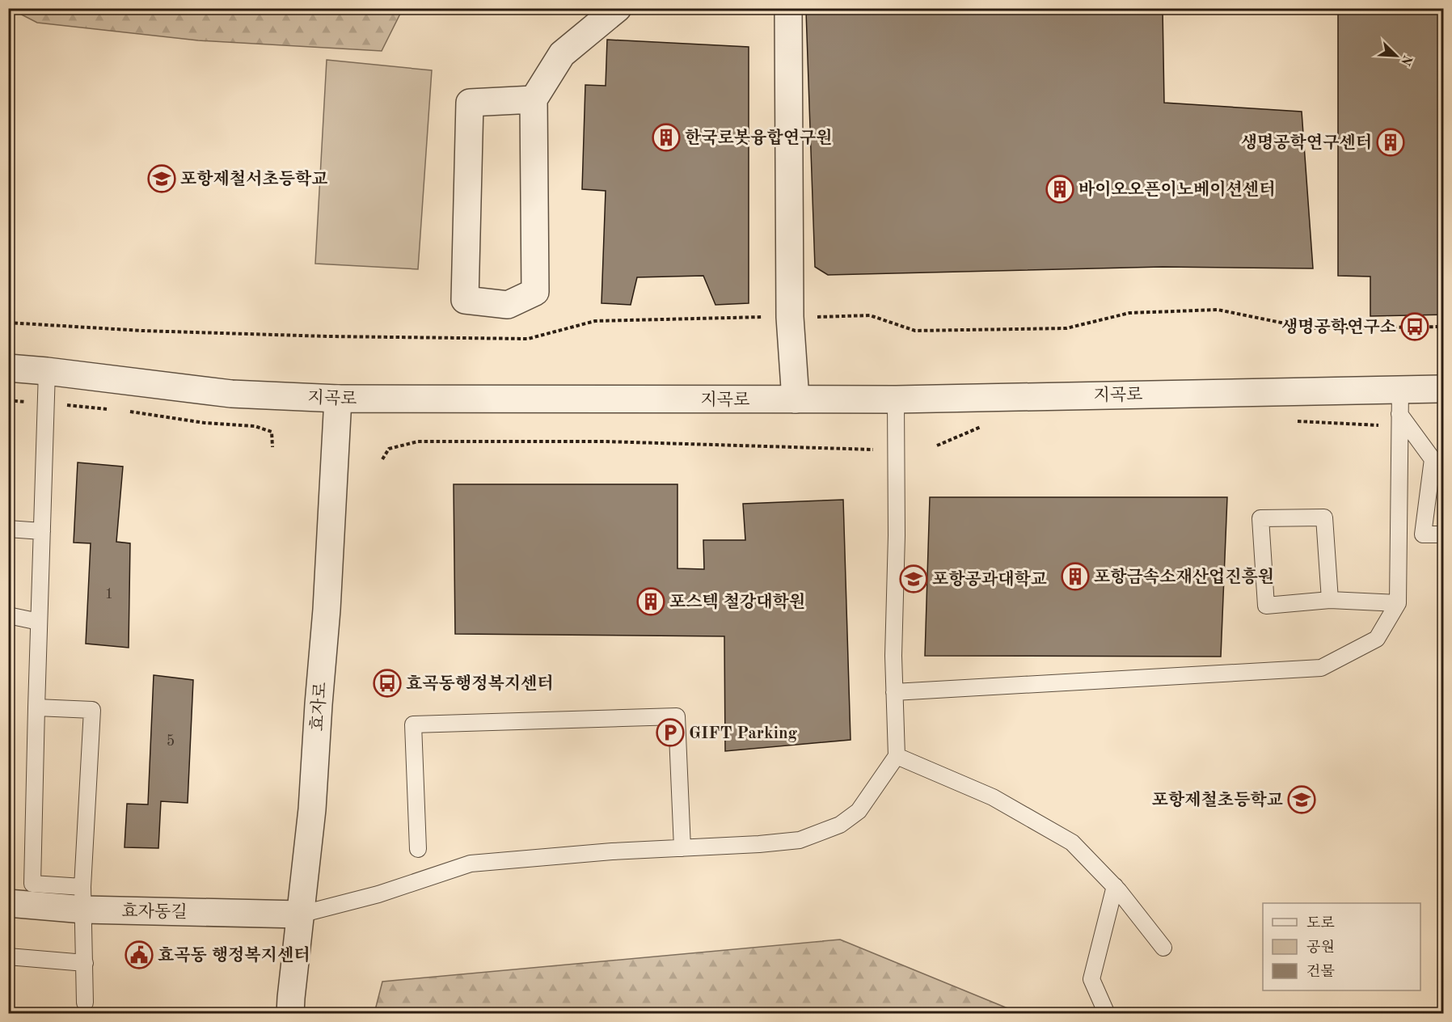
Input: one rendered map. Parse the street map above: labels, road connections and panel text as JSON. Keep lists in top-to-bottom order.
{
  "streets": {
    "street": ["지곡로", "효자로", "효자동길"]
  },
  "crossings": [
    ["지곡로", "효자로"],
    ["효자로", "효자동길"]
  ],
  "places": {
    "building": [
      "한국로봇융합연구원",
      "생명공학연구센터",
      "바이오오픈이노베이션센터",
      "포항금속소재산업진흥원",
      "포스텍 철강대학원"
    ],
    "school or university": ["포항제철서초등학교", "포항공과대학교", "포항제철초등학교"],
    "bus stop": ["생명공학연구소", "효곡동행정복지센터"],
    "parking": ["GIFT Parking"],
    "public building": ["효곡동 행정복지센터"]
  },
  "house_numbers": ["1", "5"],
  "legend": ["도로", "공원", "건물"],
  "north": "bottom right"
}
